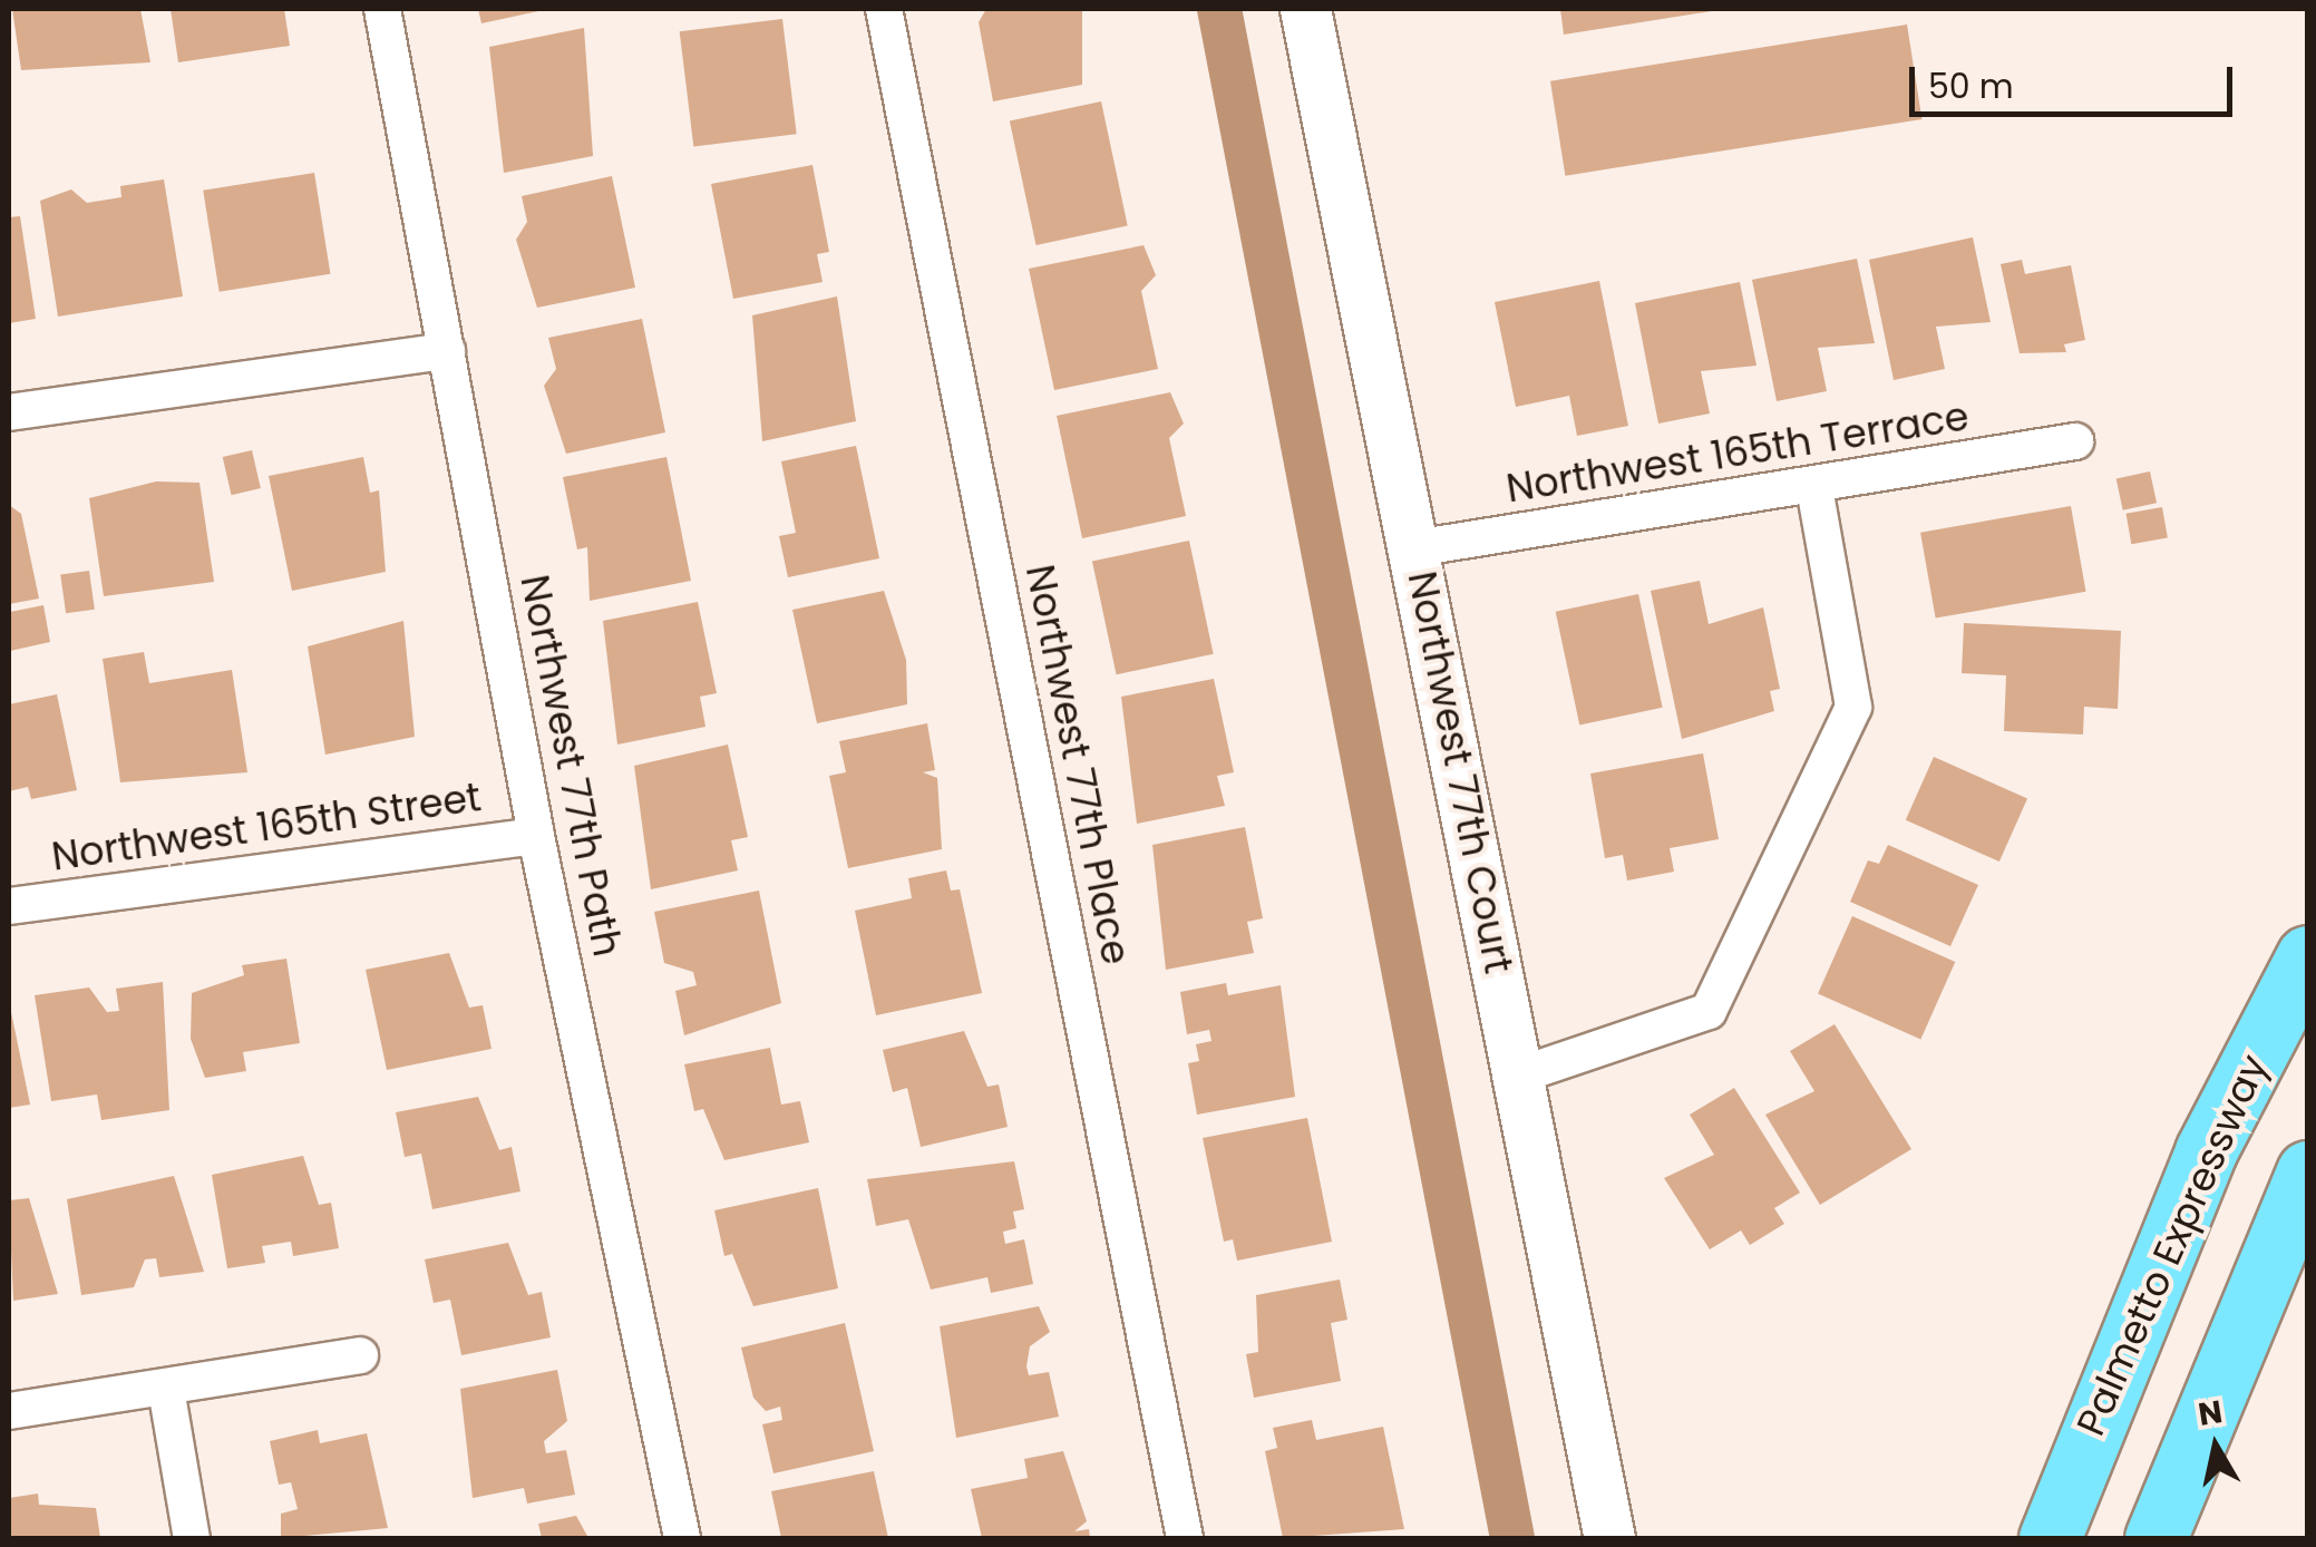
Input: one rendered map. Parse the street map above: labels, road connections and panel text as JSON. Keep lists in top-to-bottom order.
{
  "streets": {
    "highway": ["Palmetto Expressway"],
    "street": [
      "Northwest 165th Terrace",
      "Northwest 77th Place",
      "Northwest 77th Path",
      "Northwest 77th Court",
      "Northwest 165th Street"
    ]
  },
  "crossings": [
    ["Northwest 165th Terrace", "Northwest 77th Court"],
    ["Northwest 77th Path", "Northwest 165th Street"]
  ],
  "scale_bar": "50 m",
  "north": "top"
}
